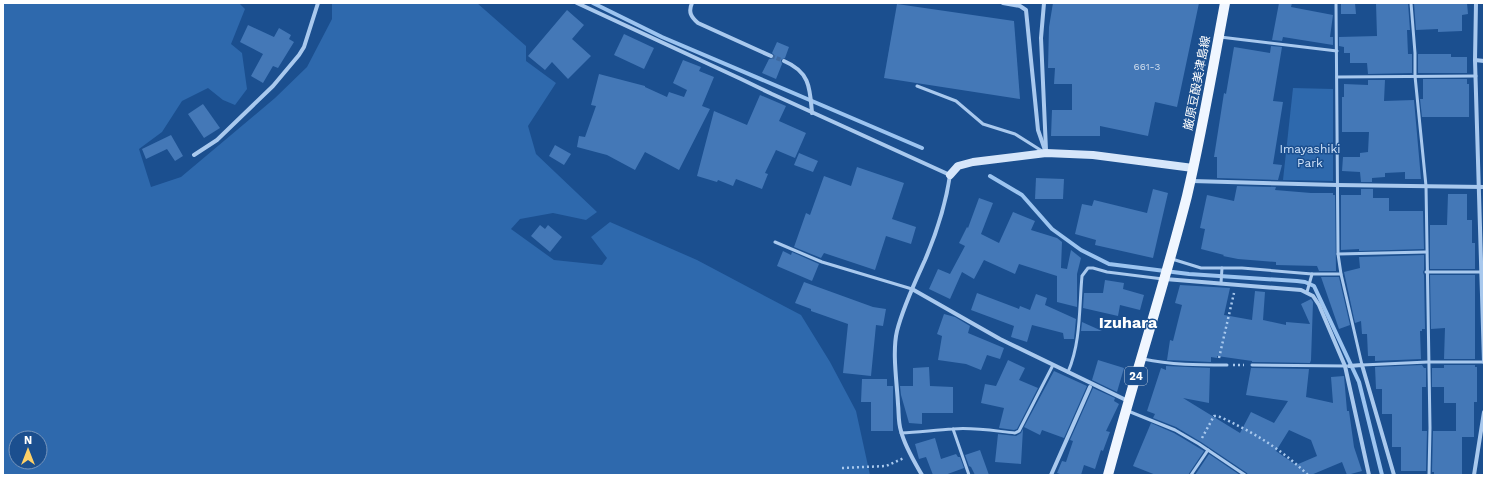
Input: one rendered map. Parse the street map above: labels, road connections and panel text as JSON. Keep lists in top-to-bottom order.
{
  "streets": {
    "main road": ["厳原豆酘美津島線", "24"]
  },
  "crossings": [
    ["厳原豆酘美津島線", "24"]
  ],
  "districts": ["Izuhara"],
  "parks": ["Imayashiki Park"],
  "house_numbers": ["661-3"],
  "north": "top"
}
